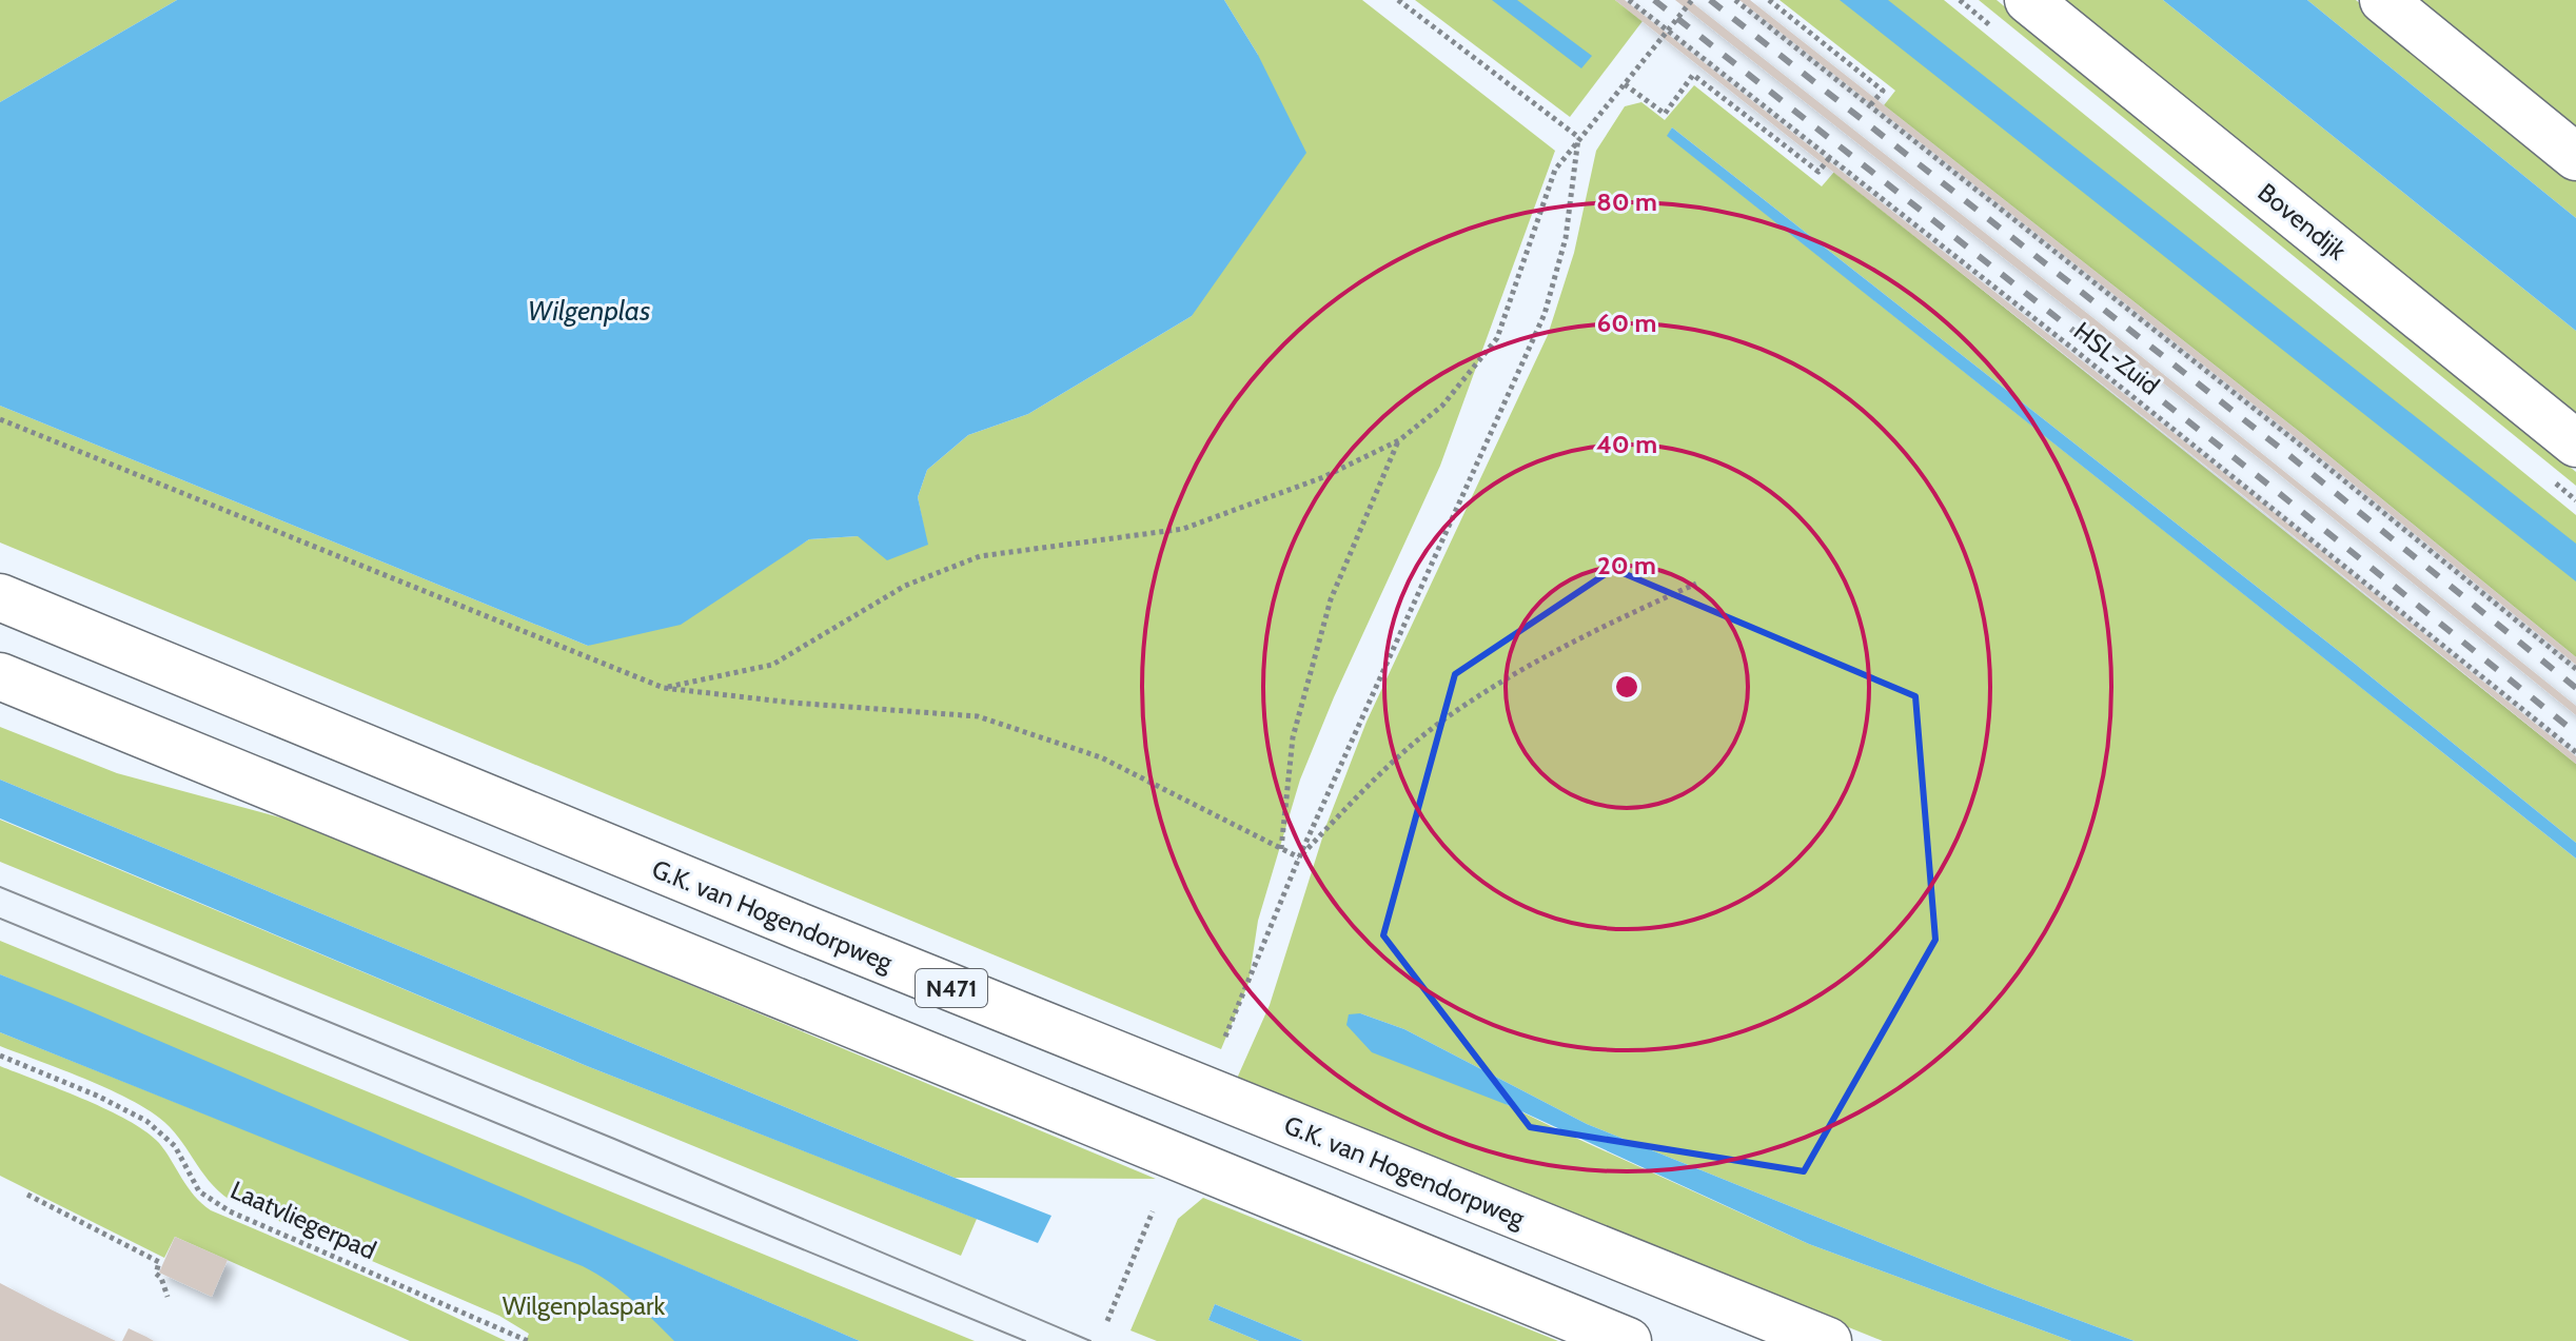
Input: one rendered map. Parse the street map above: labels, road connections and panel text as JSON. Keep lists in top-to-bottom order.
{
  "streets": {
    "main road": ["Bovendijk", "G.K. van Hogendorpweg", "N471"],
    "path": ["HSL-Zuid", "Laatvliegerpad"]
  },
  "water": ["Wilgenplas"],
  "parks": ["Wilgenplaspark"],
  "rings": [
    "80 m",
    "60 m",
    "40 m",
    "20 m"
  ]
}
